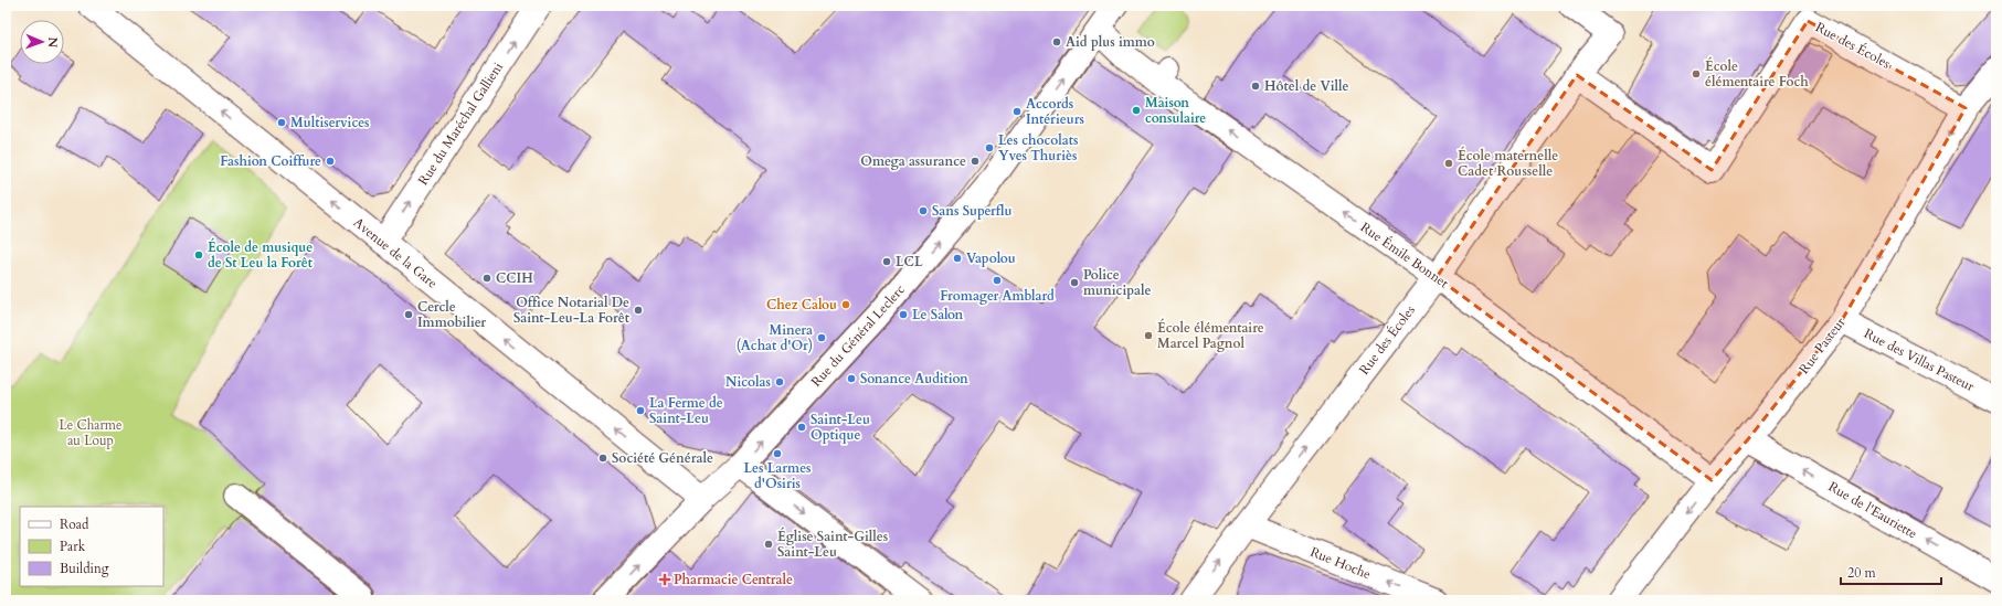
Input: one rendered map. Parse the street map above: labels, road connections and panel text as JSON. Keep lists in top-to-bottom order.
{
  "streets": {
    "street": [
      "Rue des Écoles",
      "Rue du Maréchal Gallieni",
      "Avenue de la Gare",
      "Rue Émile Bonnet",
      "Rue du Général Leclerc",
      "Rue Pasteur",
      "Rue des Villas Pasteur",
      "Rue de l'Eauriette",
      "Rue Hoche"
    ]
  },
  "crossings": [
    ["Rue des Écoles", "Rue Émile Bonnet"],
    ["Rue des Écoles", "Rue Pasteur"],
    ["Rue des Écoles", "Rue Hoche"],
    ["Rue du Maréchal Gallieni", "Avenue de la Gare"],
    ["Avenue de la Gare", "Rue du Général Leclerc"],
    ["Rue Émile Bonnet", "Rue du Général Leclerc"],
    ["Rue Émile Bonnet", "Rue Pasteur"],
    ["Rue Pasteur", "Rue des Villas Pasteur"],
    ["Rue Pasteur", "Rue de l'Eauriette"]
  ],
  "one_way": [
    "Rue du Maréchal Gallieni",
    "Avenue de la Gare",
    "Rue Émile Bonnet",
    "Rue du Général Leclerc",
    "Rue Pasteur",
    "Rue de l'Eauriette",
    "Rue Hoche"
  ],
  "parks": ["Le Charme au Loup"],
  "places": {
    "other": [
      "Aid plus immo",
      "École élémentaire Foch",
      "Hôtel de Ville",
      "Maison consulaire",
      "Accords Intérieurs",
      "Multiservices",
      "Les chocolats Yves Thuriès",
      "Fashion Coiffure",
      "Omega assurance",
      "École maternelle Cadet Rousselle",
      "Sans Superflu",
      "École de musique de St Leu la Forêt",
      "Vapolou",
      "LCL",
      "CCIH",
      "Fromager Amblard",
      "Police municipale",
      "Chez Calou",
      "Office Notarial De Saint-Leu-La Forêt",
      "Cercle Immobilier",
      "Le Salon",
      "École élémentaire Marcel Pagnol",
      "Minera (Achat d'Or)",
      "Sonance Audition",
      "Nicolas",
      "La Ferme de Saint-Leu",
      "Saint-Leu Optique",
      "Les Larmes d'Osiris",
      "Société Générale",
      "Église Saint-Gilles Saint-Leu"
    ],
    "health": ["Pharmacie Centrale"]
  },
  "legend": ["Road", "Park", "Building"],
  "scale_bar": "20 m",
  "north": "right"
}
